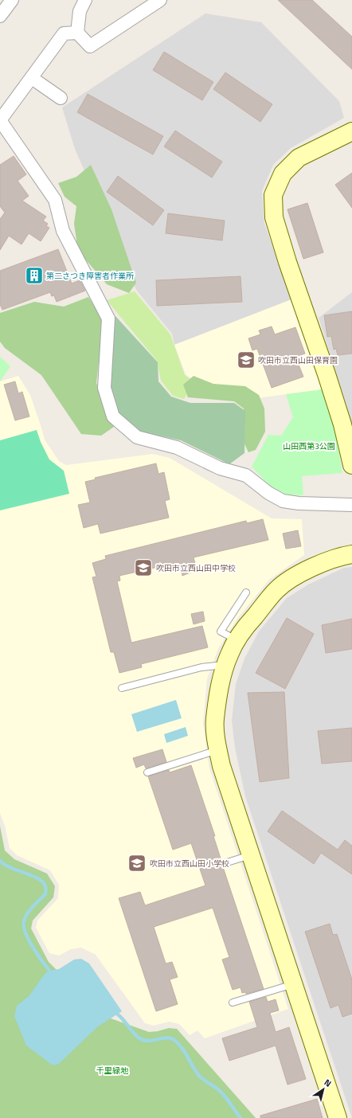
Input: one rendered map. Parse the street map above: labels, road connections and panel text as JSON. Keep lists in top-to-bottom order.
{
  "parks": ["山田西第3公園", "千里緑地"],
  "places": {
    "building": ["第二さつき障害者作業所"],
    "school or university": ["吹田市立西山田保育園", "吹田市立西山田中学校", "吹田市立西山田小学校"]
  },
  "north": "top right"
}
